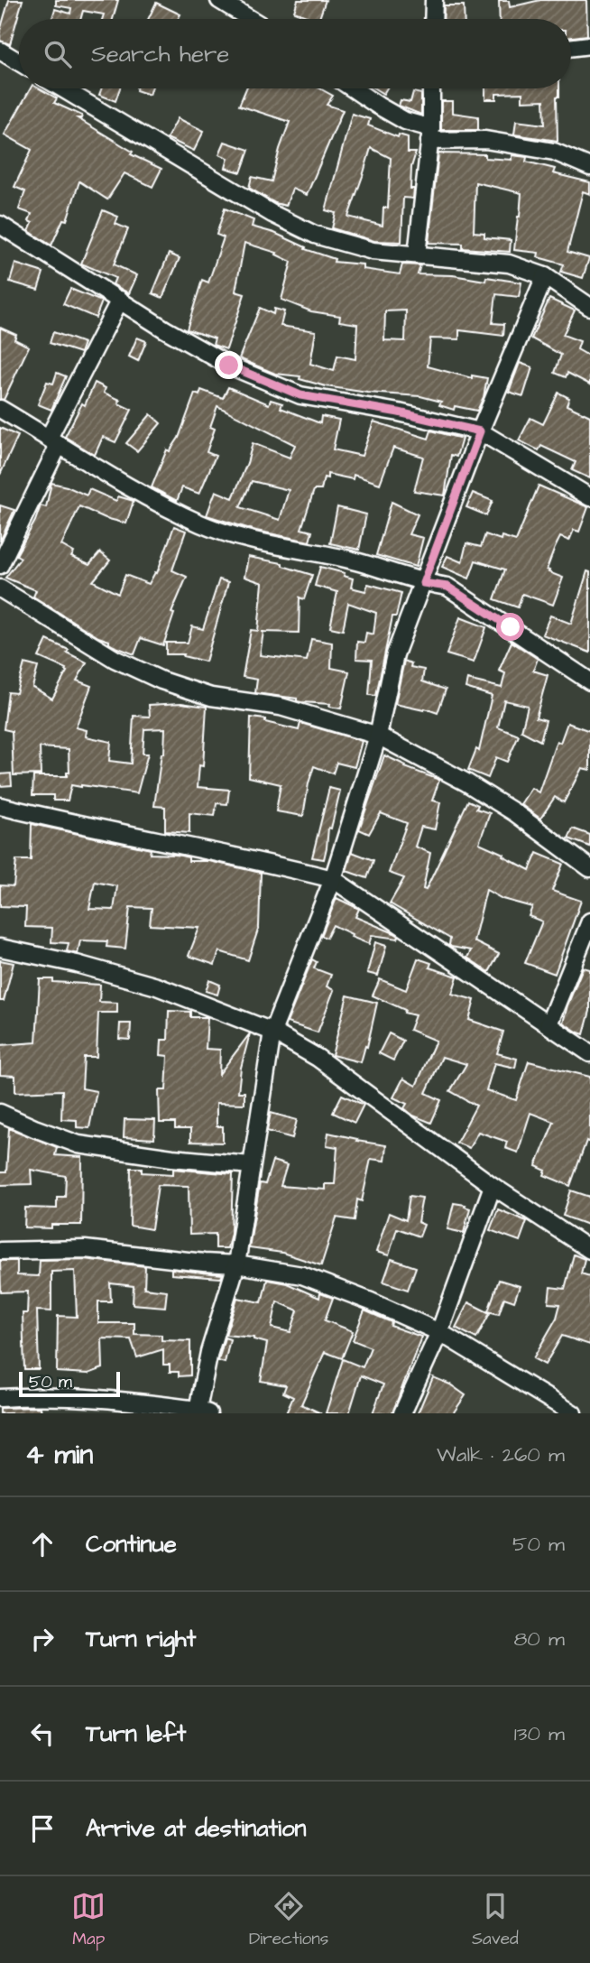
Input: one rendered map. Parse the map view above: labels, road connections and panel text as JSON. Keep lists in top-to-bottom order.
{
  "scale_bar": "50 m",
  "page": {
    "search": "Search here",
    "scale": "50 m",
    "heading": ["4 min", "Walk · 260 m"],
    "list": [
      ["Continue", "50 m"],
      ["Turn right", "80 m"],
      ["Turn left", "130 m"],
      "Arrive at destination"
    ],
    "nav": ["Map", "Directions", "Saved"]
  }
}
